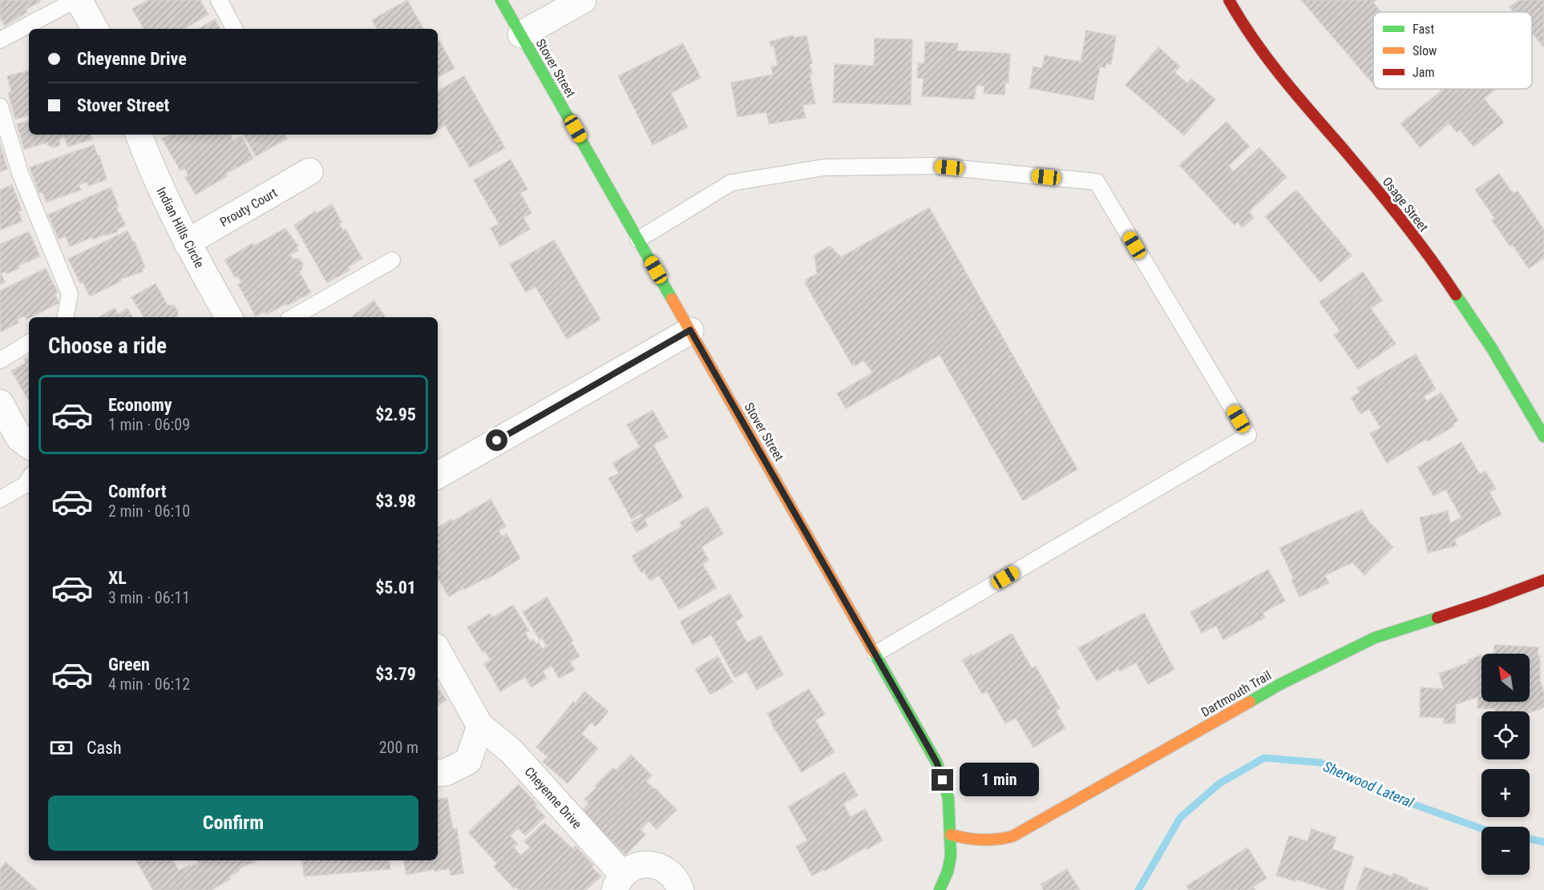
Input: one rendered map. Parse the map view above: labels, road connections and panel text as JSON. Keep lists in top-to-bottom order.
{
  "streets": {
    "street": [
      "Stover Street",
      "Osage Street",
      "Prouty Court",
      "Indian Hills Circle",
      "Dartmouth Trail",
      "Cheyenne Drive"
    ]
  },
  "crossings": [
    ["Stover Street", "Dartmouth Trail"],
    ["Prouty Court", "Indian Hills Circle"]
  ],
  "water": ["Sherwood Lateral"],
  "legend": ["Fast", "Slow", "Jam"],
  "north": "top left",
  "page": {
    "banner": ["Cheyenne Drive", "Stover Street"],
    "heading": "Choose a ride",
    "list": [
      {
        "name": "Economy",
        "note": "1 min · 06:09",
        "value": "$2.95"
      },
      {
        "name": "Comfort",
        "note": "2 min · 06:10",
        "value": "$3.98"
      },
      {
        "name": "XL",
        "note": "3 min · 06:11",
        "value": "$5.01"
      },
      {
        "name": "Green",
        "note": "4 min · 06:12",
        "value": "$3.79"
      }
    ],
    "map_buttons": ["+", "−"],
    "pay": ["Cash", "200 m"],
    "bubble": "1 min",
    "buttons": "Confirm"
  }
}
